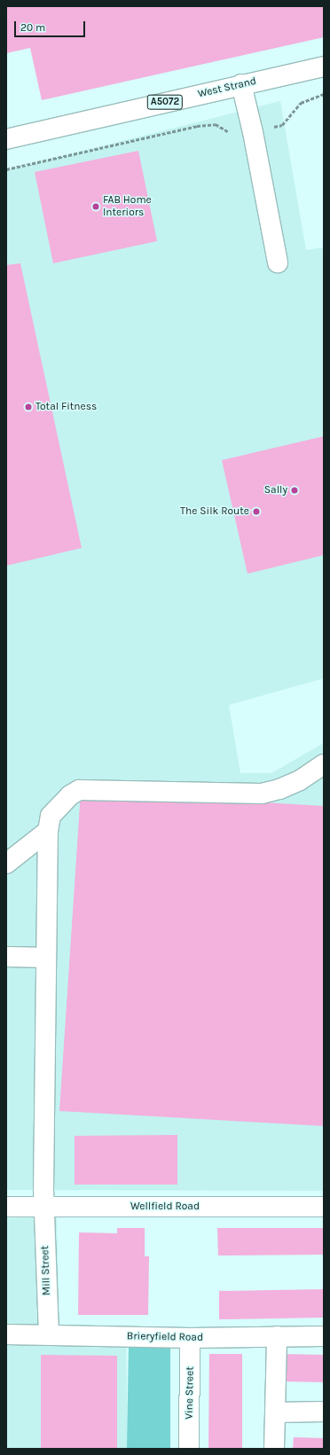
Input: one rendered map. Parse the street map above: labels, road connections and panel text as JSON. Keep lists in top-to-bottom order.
{
  "streets": {
    "main road": [
      "West Strand",
      "A5072",
      "Wellfield Road",
      "Mill Street",
      "Brieryfield Road",
      "Vine Street"
    ]
  },
  "crossings": [
    ["Wellfield Road", "Mill Street"],
    ["Mill Street", "Brieryfield Road"],
    ["Brieryfield Road", "Vine Street"]
  ],
  "places": [
    "FAB Home Interiors",
    "Total Fitness",
    "Sally",
    "The Silk Route"
  ],
  "scale_bar": "20 m"
}
